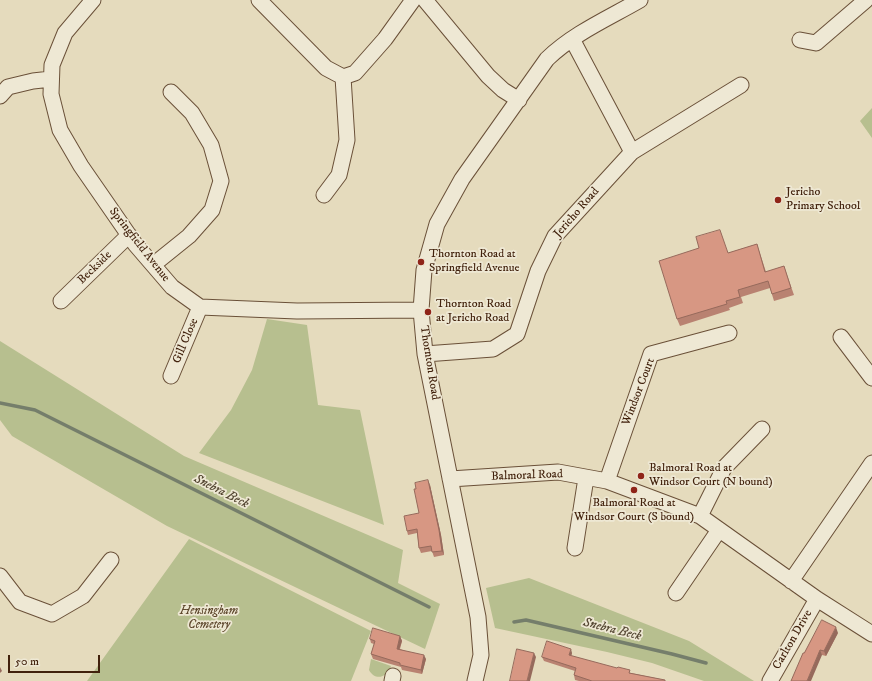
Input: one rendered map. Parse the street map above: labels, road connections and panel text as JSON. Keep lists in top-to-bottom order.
{
  "streets": {
    "street": [
      "Jericho Road",
      "Springfield Avenue",
      "Beckside",
      "Gill Close",
      "Thornton Road",
      "Windsor Court",
      "Balmoral Road",
      "Carlton Drive"
    ]
  },
  "crossings": [
    ["Jericho Road", "Thornton Road"],
    ["Springfield Avenue", "Beckside"],
    ["Springfield Avenue", "Gill Close"],
    ["Thornton Road", "Balmoral Road"],
    ["Windsor Court", "Balmoral Road"],
    ["Balmoral Road", "Carlton Drive"]
  ],
  "water": ["Snebra Beck"],
  "parks": ["Hensingham Cemetery"],
  "places": [
    "Jericho Primary School",
    "Thornton Road at Springfield Avenue",
    "Thornton Road at Jericho Road",
    "Balmoral Road at Windsor Court (N bound)",
    "Balmoral Road at Windsor Court (S bound)"
  ],
  "scale_bar": "50 m"
}
